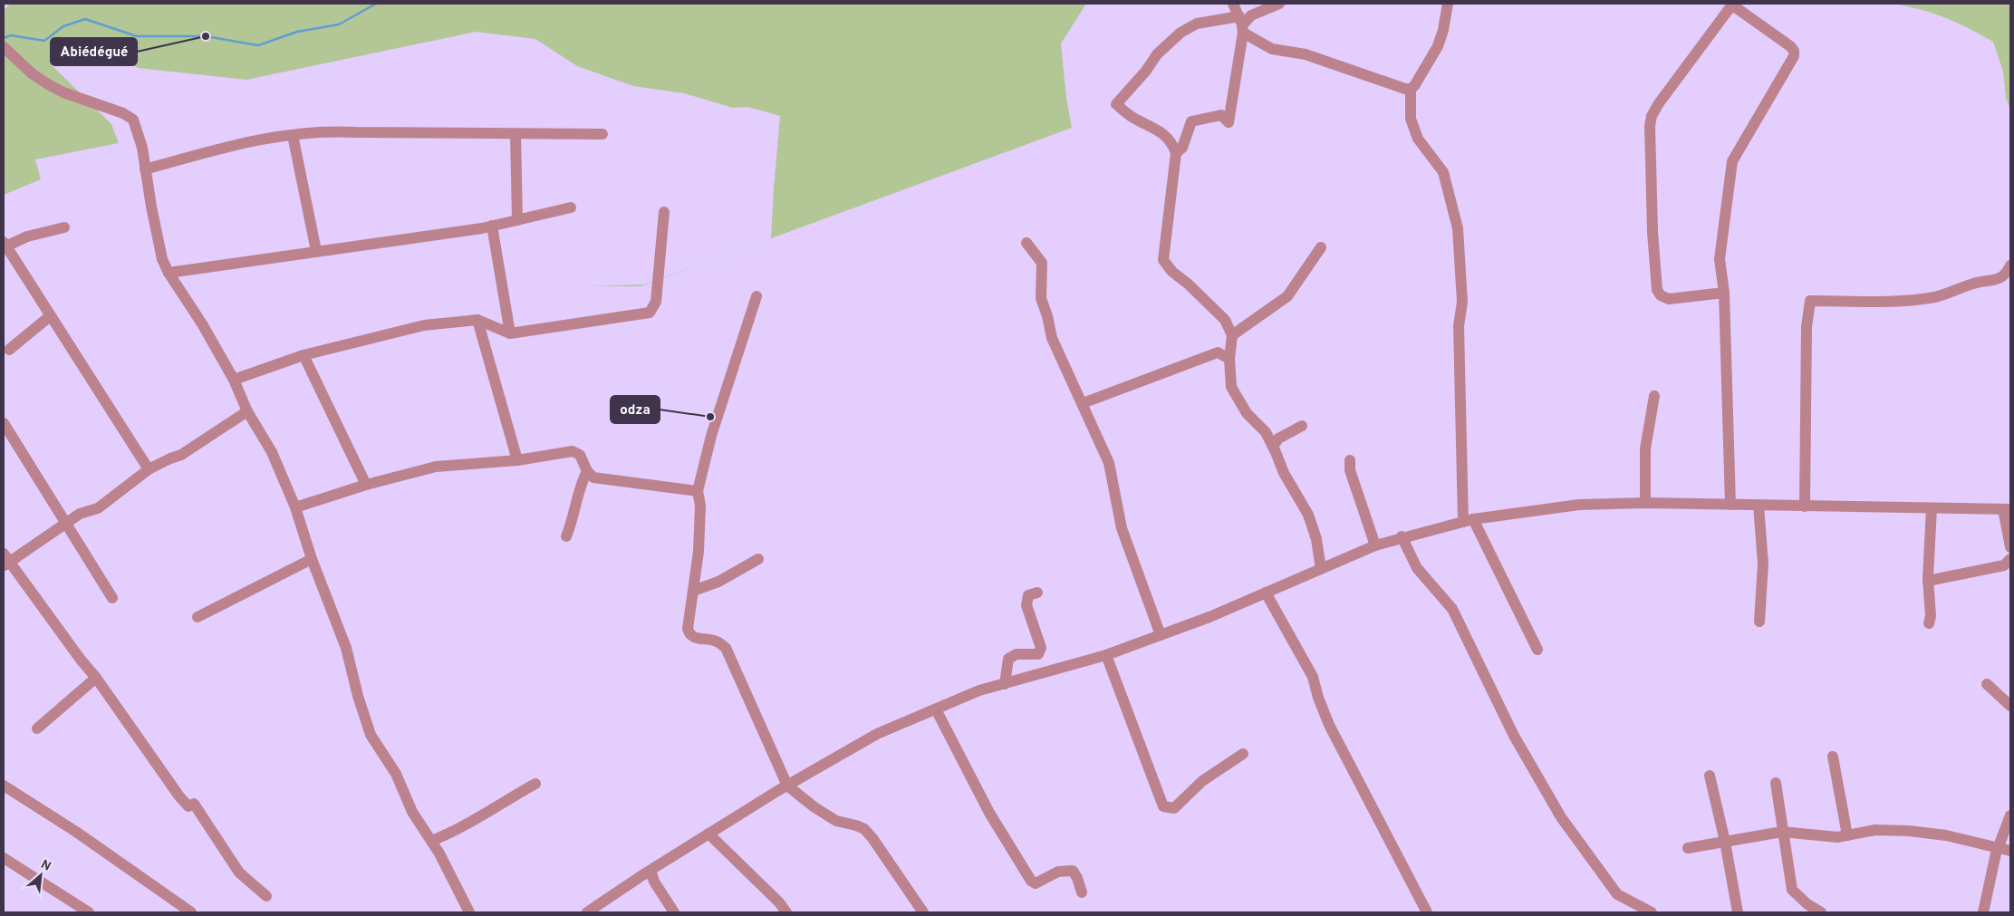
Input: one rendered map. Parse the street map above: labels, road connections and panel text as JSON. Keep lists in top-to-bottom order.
{
  "places": ["Abiédégué", "odza"],
  "north": "top right"
}
